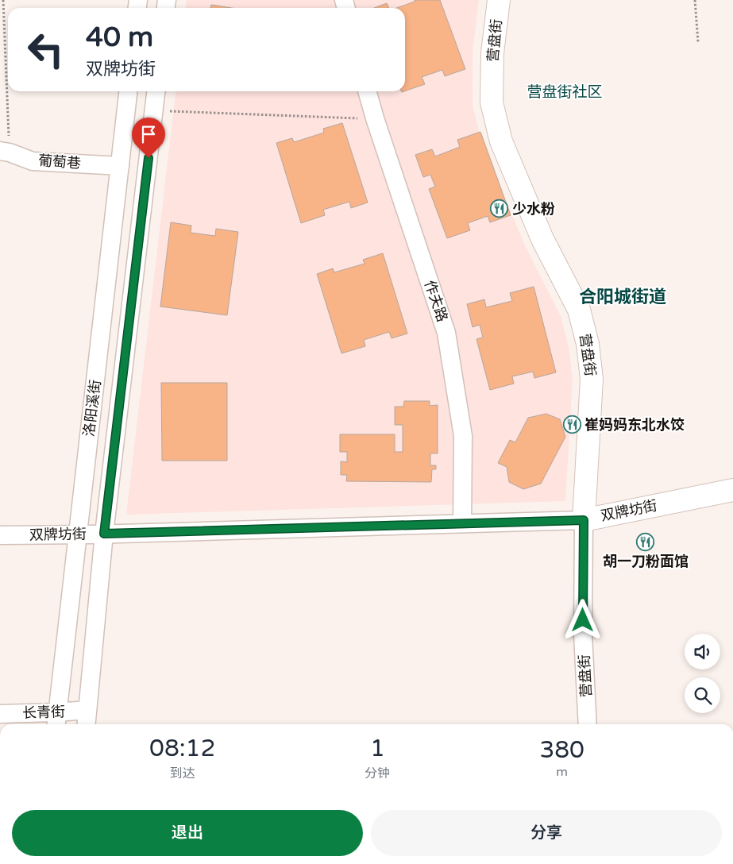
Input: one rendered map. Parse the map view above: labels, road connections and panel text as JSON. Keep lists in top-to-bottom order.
{
  "streets": {
    "main road": ["营盘街", "双牌坊街"],
    "street": [
      "葡萄巷",
      "作夫路",
      "洛阳溪街",
      "长青街"
    ]
  },
  "crossings": [
    ["营盘街", "双牌坊街"],
    ["葡萄巷", "洛阳溪街"],
    ["作夫路", "双牌坊街"],
    ["洛阳溪街", "双牌坊街"],
    ["洛阳溪街", "长青街"]
  ],
  "districts": ["营盘街社区", "合阳城街道"],
  "places": {
    "restaurant": ["少水粉", "崔妈妈东北水饺", "胡一刀粉面馆"]
  },
  "page": {
    "turn": ["40 m", "双牌坊街"],
    "eta": [
      "08:12",
      "到达",
      "1",
      "分钟",
      "380",
      "m"
    ],
    "buttons": ["退出", "分享"]
  }
}
